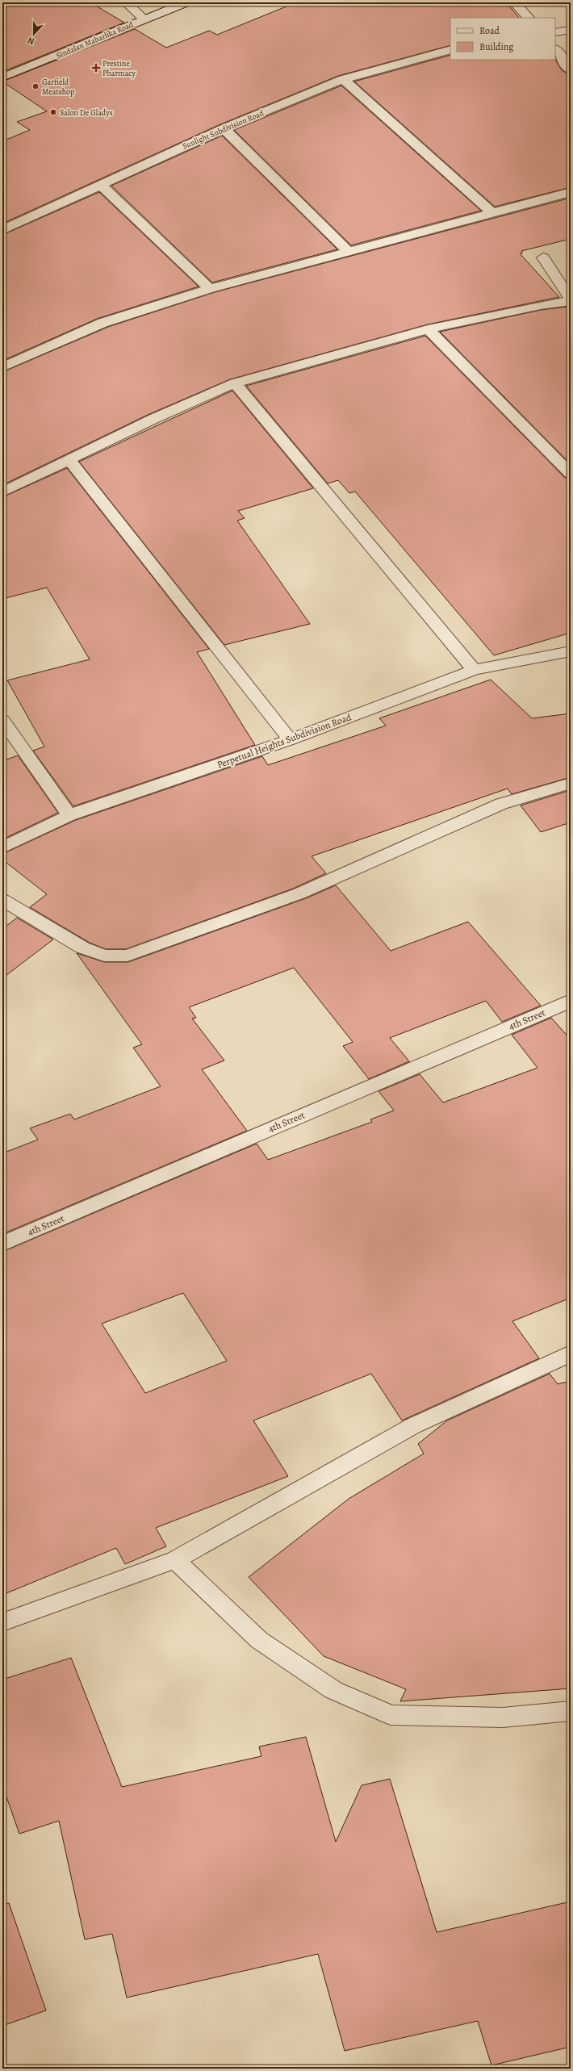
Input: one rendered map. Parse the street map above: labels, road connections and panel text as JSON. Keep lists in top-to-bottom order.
{
  "streets": {
    "street": [
      "Sindalan Maharlika Road",
      "Sunlight Subdivision Road",
      "Perpetual Heights Subdivision Road",
      "4th Street"
    ]
  },
  "places": {
    "health": ["Prestine Pharmacy"],
    "other": ["Garfield Meatshop", "Salon De Gladys"]
  },
  "legend": ["Road", "Building"],
  "north": "bottom"
}
